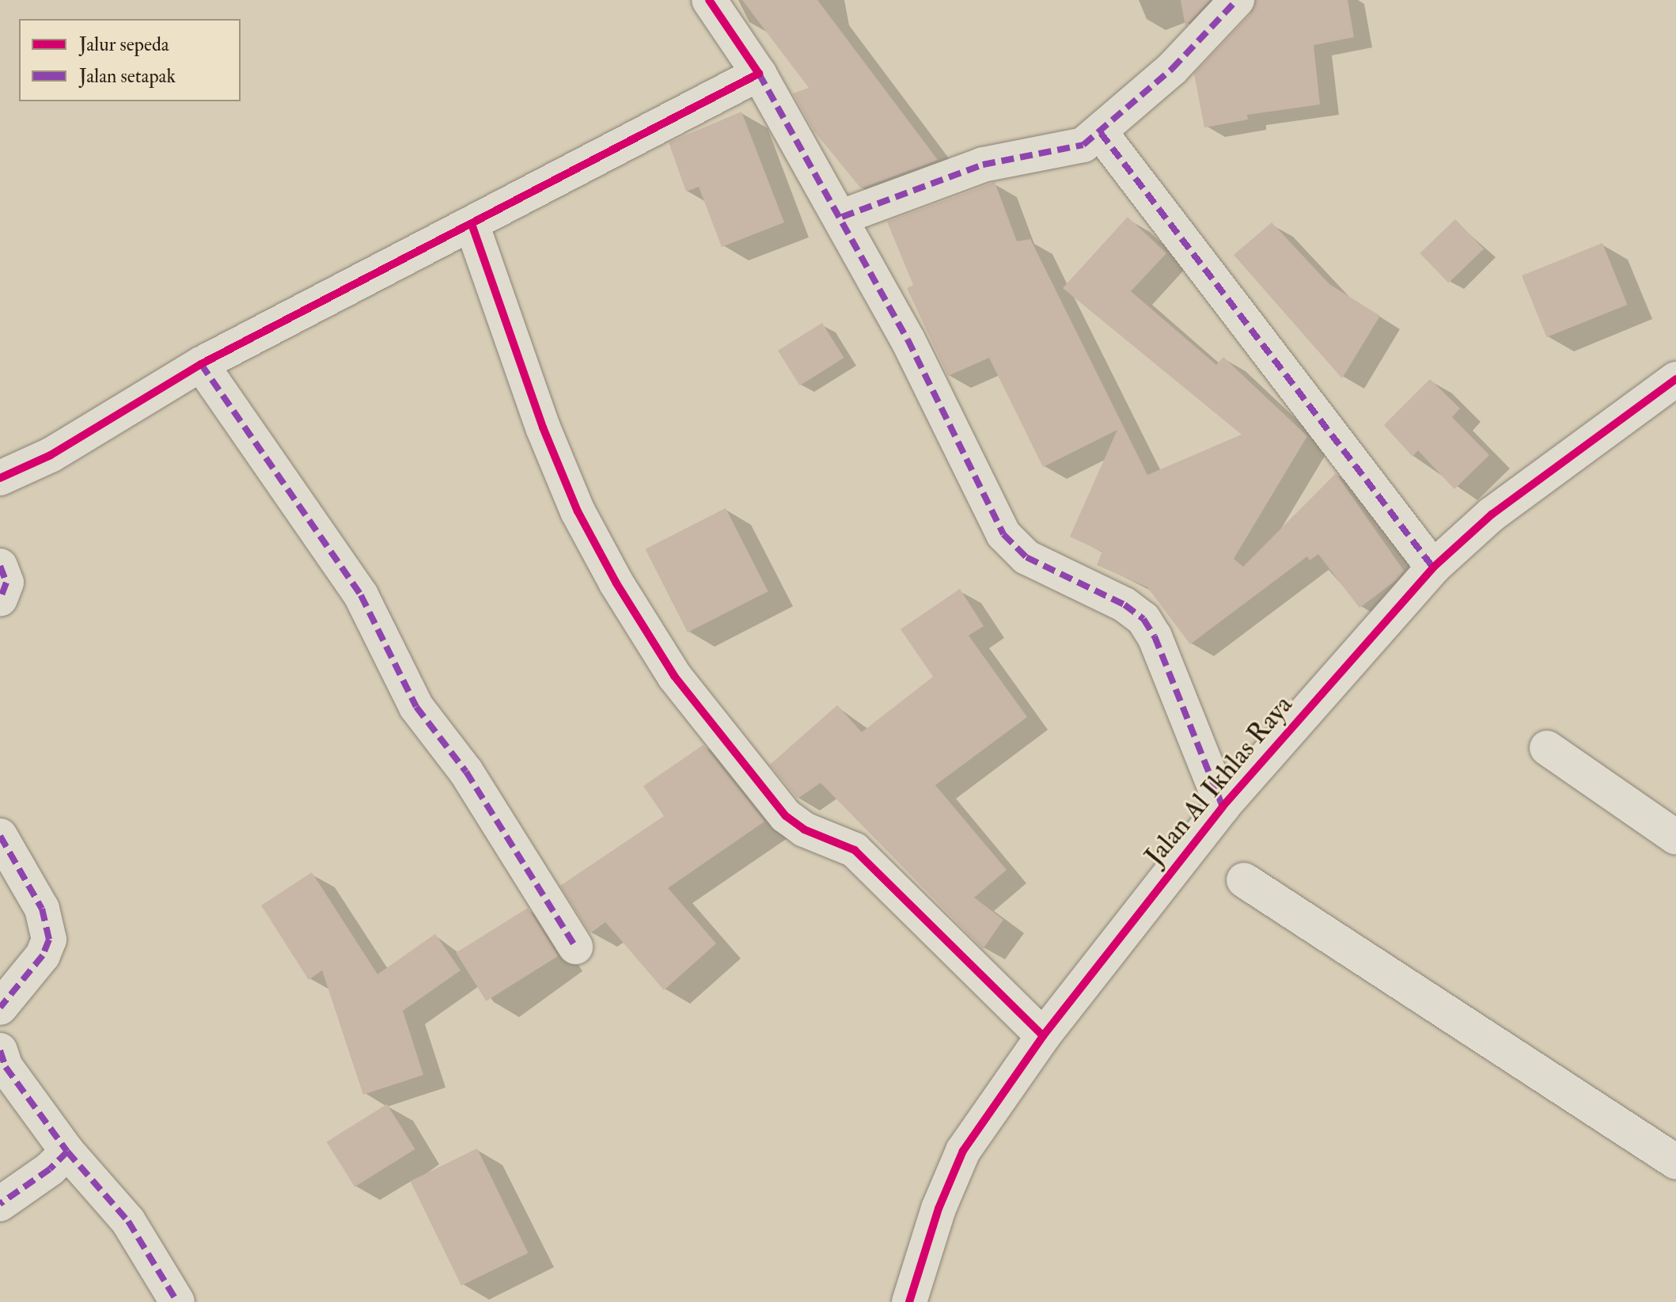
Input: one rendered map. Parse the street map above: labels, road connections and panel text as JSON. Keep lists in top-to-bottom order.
{
  "streets": {
    "street": ["Jalan Al Ikhlas Raya"]
  },
  "legend": ["Jalur sepeda", "Jalan setapak"]
}
